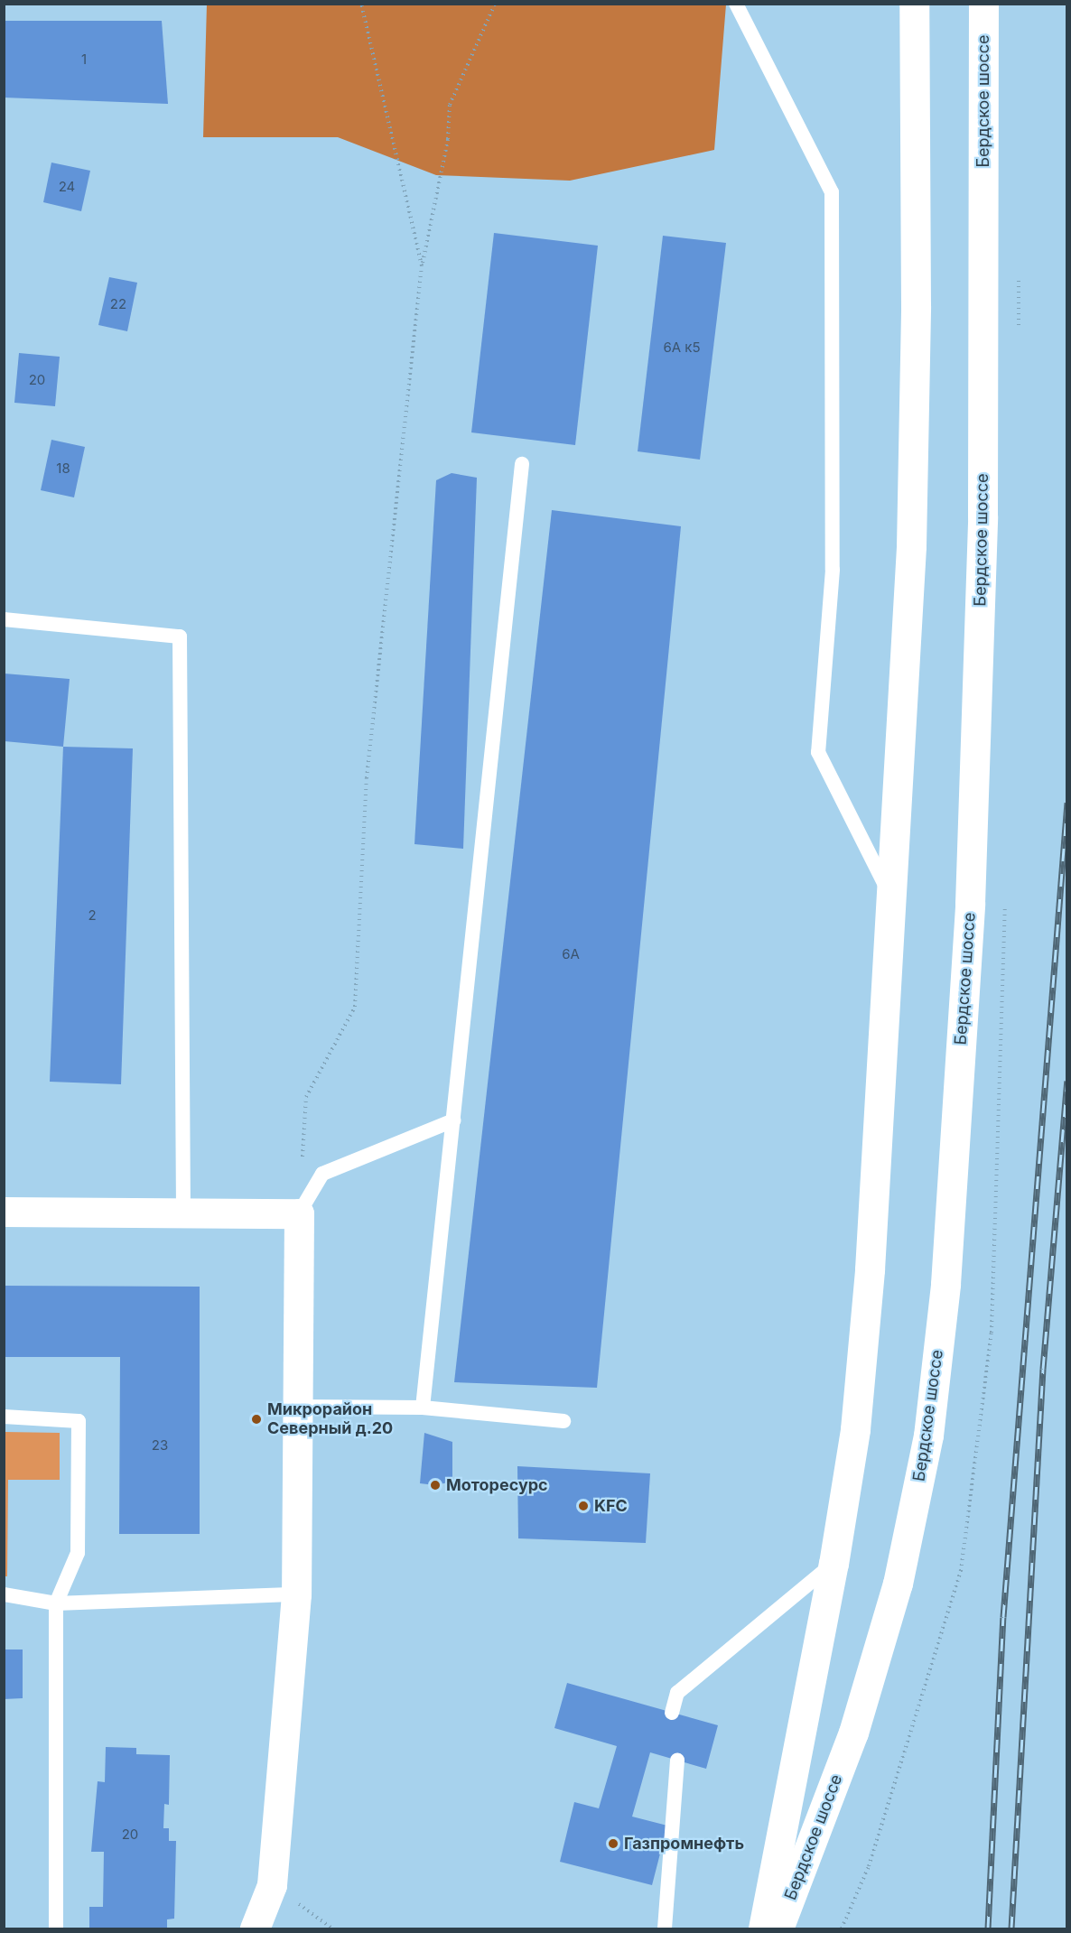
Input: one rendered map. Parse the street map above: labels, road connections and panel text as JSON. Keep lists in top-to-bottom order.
{
  "streets": {
    "main road": ["Бердское шоссе"]
  },
  "places": [
    "Микрорайон Северный д.20",
    "Моторесурс",
    "KFC",
    "Газпромнефть"
  ],
  "house_numbers": [
    "1",
    "24",
    "22",
    "6А к5",
    "20",
    "18",
    "2",
    "6А",
    "23",
    "20"
  ]
}
